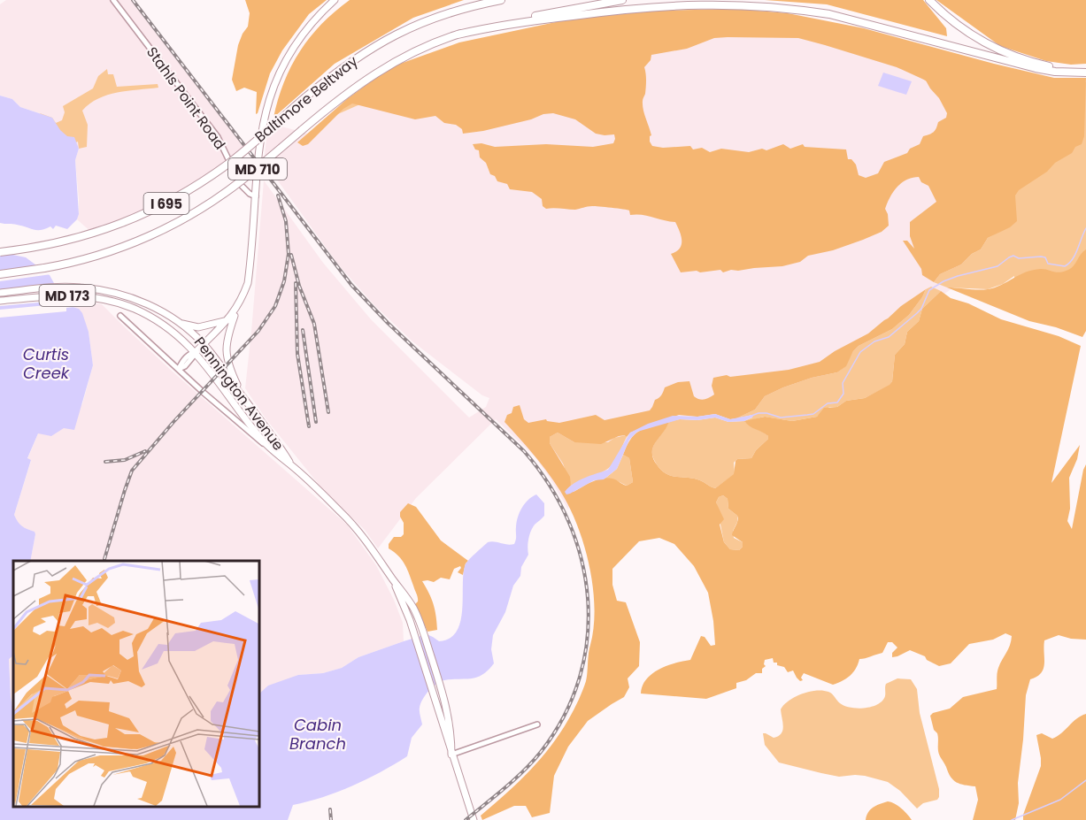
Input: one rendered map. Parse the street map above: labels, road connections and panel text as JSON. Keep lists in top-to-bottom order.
{
  "streets": {
    "highway": ["Baltimore Beltway", "I 695"],
    "main road": ["MD 710", "MD 173", "Pennington Avenue"],
    "street": ["Stahls Point Road"]
  },
  "crossings": [
    ["Stahls Point Road", "MD 710"],
    ["MD 710", "Pennington Avenue"]
  ],
  "water": ["Curtis Creek", "Cabin Branch"]
}
